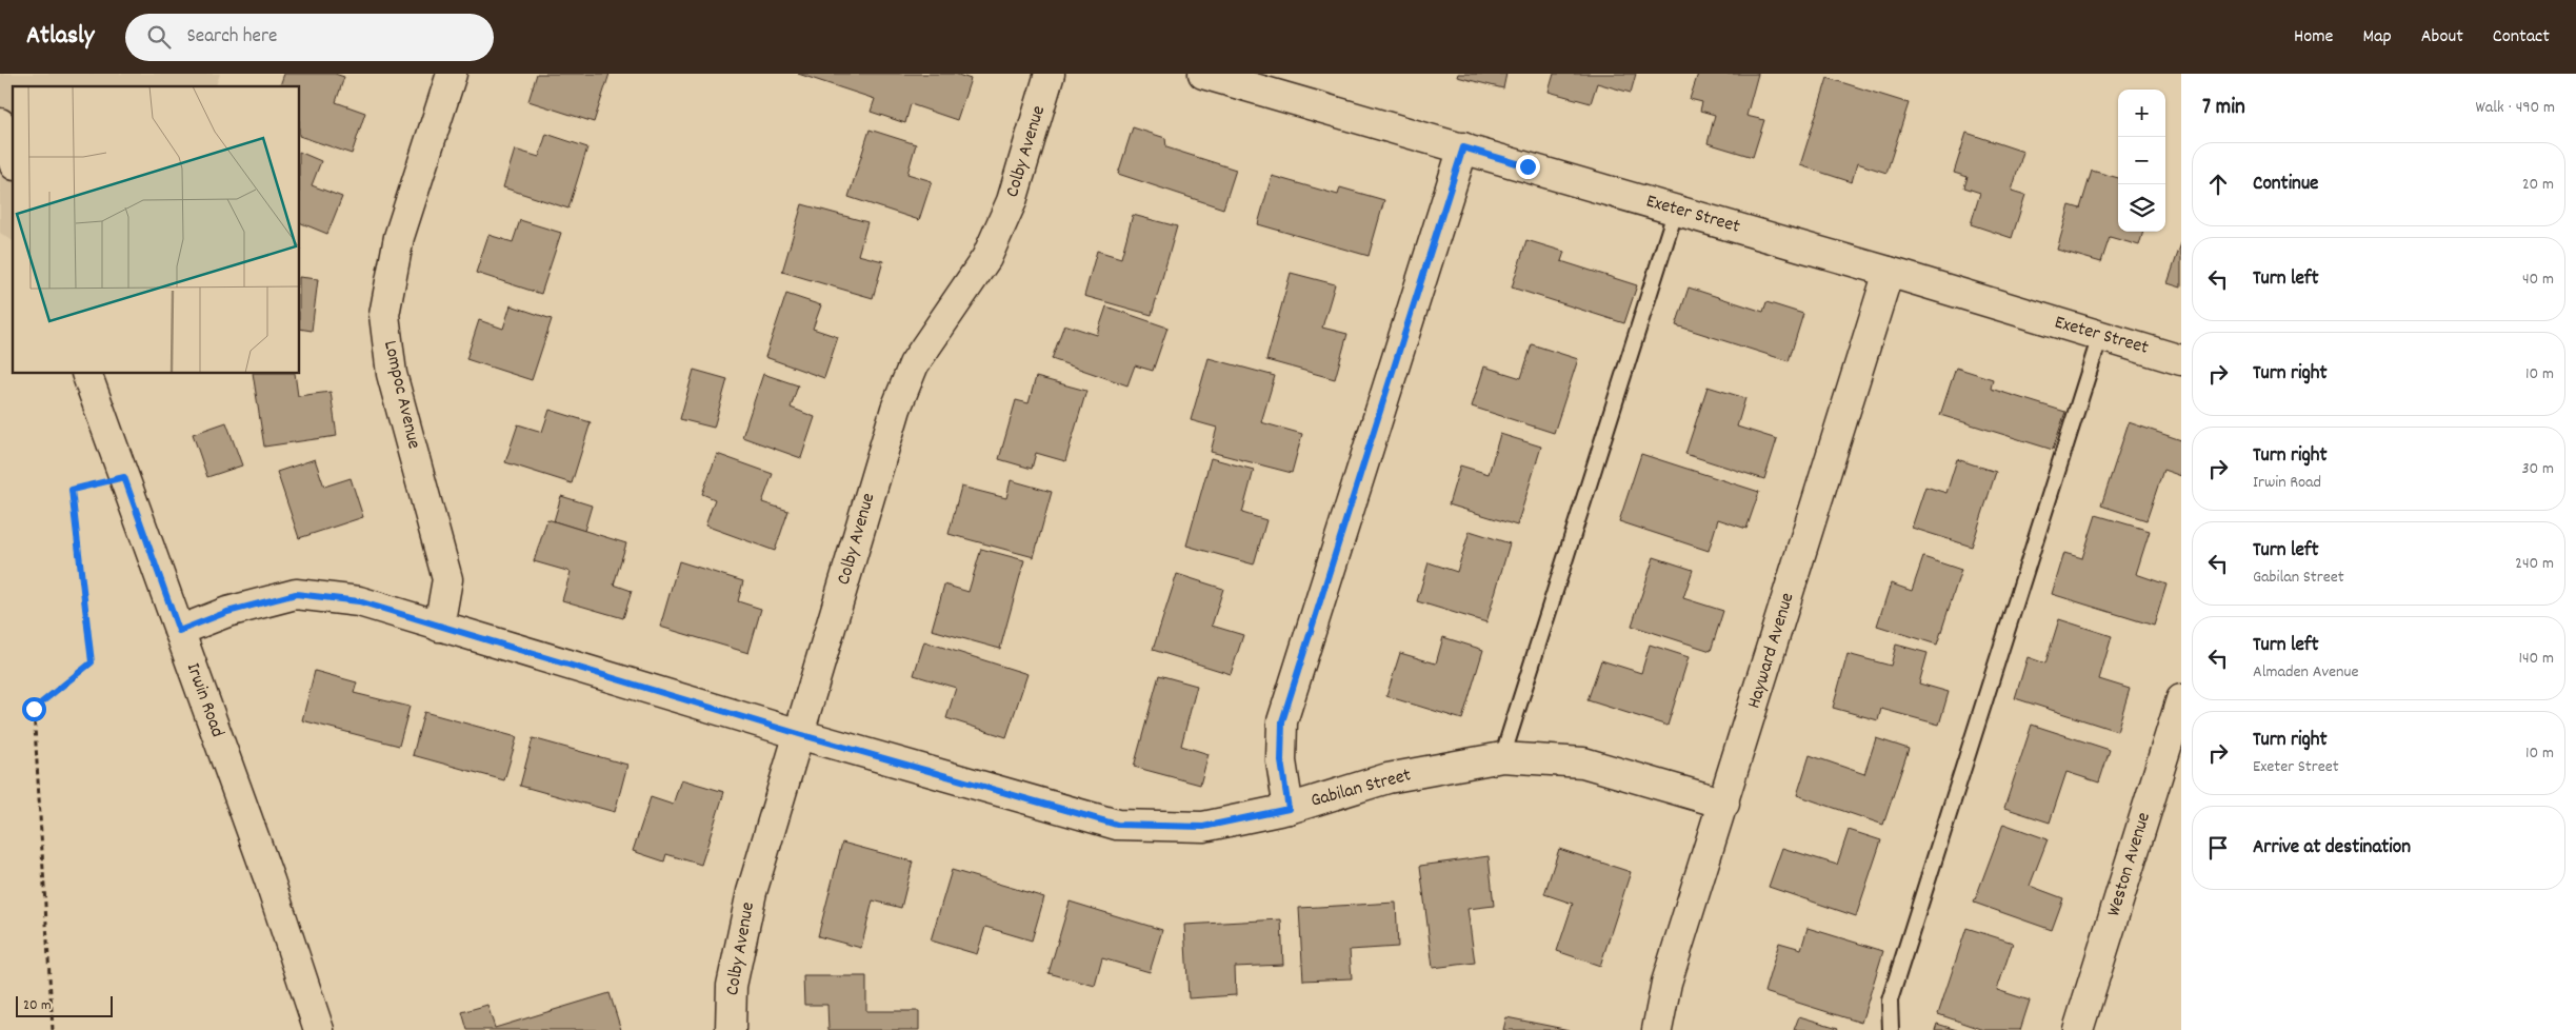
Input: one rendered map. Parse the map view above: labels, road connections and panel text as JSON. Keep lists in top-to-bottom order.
{
  "streets": {
    "street": [
      "Colby Avenue",
      "Exeter Street",
      "Lompoc Avenue",
      "Hayward Avenue",
      "Irwin Road",
      "Gabilan Street",
      "Weston Avenue"
    ]
  },
  "crossings": [
    ["Colby Avenue", "Gabilan Street"],
    ["Exeter Street", "Hayward Avenue"],
    ["Lompoc Avenue", "Gabilan Street"],
    ["Hayward Avenue", "Gabilan Street"],
    ["Irwin Road", "Gabilan Street"]
  ],
  "scale_bar": "20 m",
  "page": {
    "header": "Atlasly",
    "search": "Search here",
    "nav": [
      "Home",
      "Map",
      "About",
      "Contact"
    ],
    "heading": ["7 min", "Walk · 490 m"],
    "map_buttons": ["+", "−"],
    "list": [
      ["Continue", "20 m"],
      ["Turn left", "40 m"],
      ["Turn right", "10 m"],
      ["Turn right", "Irwin Road", "30 m"],
      ["Turn left", "Gabilan Street", "240 m"],
      ["Turn left", "Almaden Avenue", "140 m"],
      ["Turn right", "Exeter Street", "10 m"],
      "Arrive at destination"
    ],
    "scale": "20 m"
  }
}
